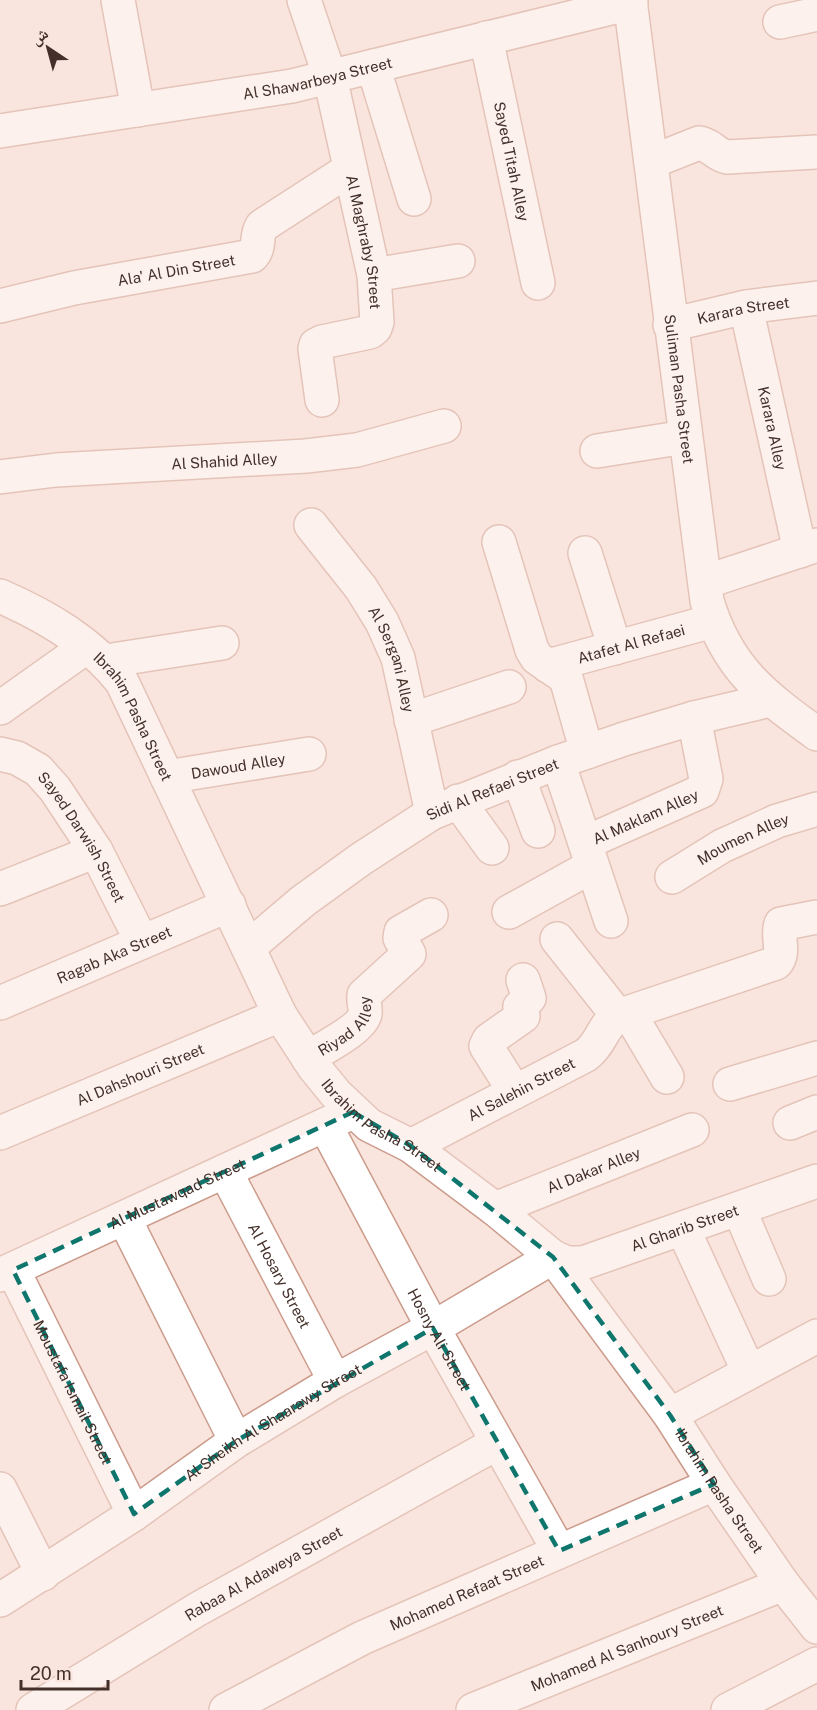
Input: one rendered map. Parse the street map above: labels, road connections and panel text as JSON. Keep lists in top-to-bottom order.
{
  "streets": {
    "street": [
      "Al Shawarbeya Street",
      "Sayed Titah Alley",
      "Al Maghraby Street",
      "Ala' Al Din Street",
      "Karara Street",
      "Suliman Pasha Street",
      "Karara Alley",
      "Al Shahid Alley",
      "Atafet Al Refaei",
      "Al Sergani Alley",
      "Ibrahim Pasha Street",
      "Dawoud Alley",
      "Sidi Al Refaei Street",
      "Al Maklam Alley",
      "Sayed Darwish Street",
      "Moumen Alley",
      "Ragab Aka Street",
      "Riyad Alley",
      "Al Dahshouri Street",
      "Al Salehin Street",
      "Al Dakar Alley",
      "Al Mustawqad Street",
      "Al Gharib Street",
      "Al Hosary Street",
      "Hosny Ali Street",
      "Moustafa Ismail Street",
      "Al Sheikh Al Shaarawy Street",
      "Rabaa Al Adaweya Street",
      "Mohamed Refaat Street",
      "Mohamed Al Sanhoury Street"
    ]
  },
  "crossings": [
    ["Al Shawarbeya Street", "Sayed Titah Alley"],
    ["Al Shawarbeya Street", "Al Maghraby Street"],
    ["Al Shawarbeya Street", "Suliman Pasha Street"],
    ["Al Maghraby Street", "Ala' Al Din Street"],
    ["Karara Street", "Suliman Pasha Street"],
    ["Karara Street", "Karara Alley"],
    ["Suliman Pasha Street", "Atafet Al Refaei"],
    ["Suliman Pasha Street", "Sidi Al Refaei Street"],
    ["Al Sergani Alley", "Sidi Al Refaei Street"],
    ["Ibrahim Pasha Street", "Dawoud Alley"],
    ["Ibrahim Pasha Street", "Sidi Al Refaei Street"],
    ["Ibrahim Pasha Street", "Ragab Aka Street"],
    ["Ibrahim Pasha Street", "Riyad Alley"],
    ["Ibrahim Pasha Street", "Al Dahshouri Street"],
    ["Ibrahim Pasha Street", "Al Salehin Street"],
    ["Ibrahim Pasha Street", "Al Dakar Alley"],
    ["Ibrahim Pasha Street", "Al Mustawqad Street"],
    ["Ibrahim Pasha Street", "Al Gharib Street"],
    ["Ibrahim Pasha Street", "Hosny Ali Street"],
    ["Ibrahim Pasha Street", "Al Sheikh Al Shaarawy Street"],
    ["Ibrahim Pasha Street", "Mohamed Refaat Street"],
    ["Ibrahim Pasha Street", "Mohamed Al Sanhoury Street"],
    ["Sidi Al Refaei Street", "Al Maklam Alley"],
    ["Sayed Darwish Street", "Ragab Aka Street"],
    ["Al Mustawqad Street", "Al Hosary Street"],
    ["Al Mustawqad Street", "Hosny Ali Street"],
    ["Al Mustawqad Street", "Moustafa Ismail Street"],
    ["Al Gharib Street", "Al Sheikh Al Shaarawy Street"],
    ["Al Hosary Street", "Al Sheikh Al Shaarawy Street"],
    ["Hosny Ali Street", "Al Sheikh Al Shaarawy Street"],
    ["Hosny Ali Street", "Rabaa Al Adaweya Street"],
    ["Hosny Ali Street", "Mohamed Refaat Street"],
    ["Moustafa Ismail Street", "Al Sheikh Al Shaarawy Street"]
  ],
  "scale_bar": "20 m",
  "north": "top left"
}
